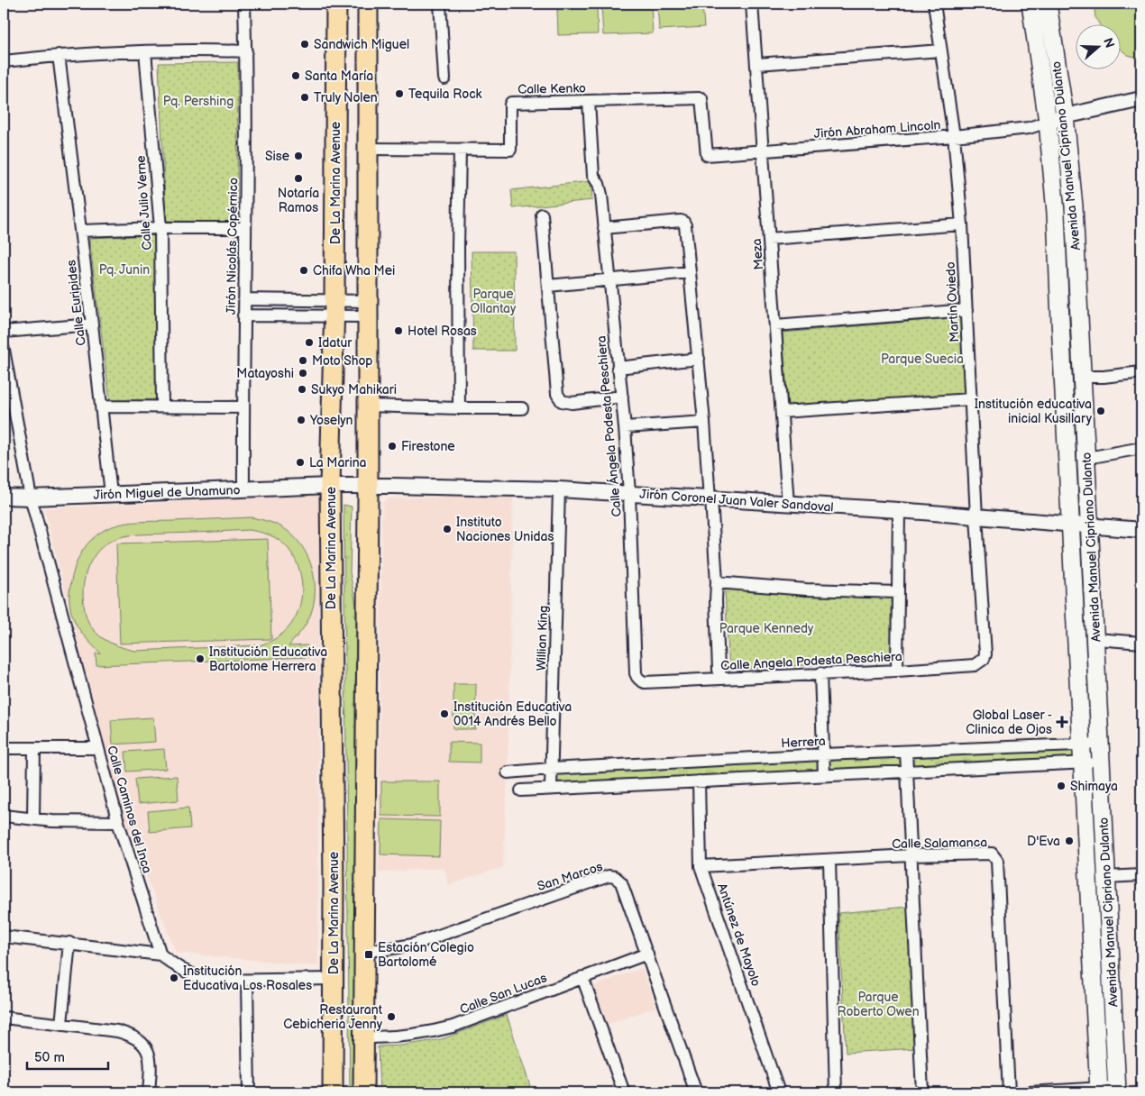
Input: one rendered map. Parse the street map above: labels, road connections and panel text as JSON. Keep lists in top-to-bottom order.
{
  "streets": {
    "main road": ["Avenida Manuel Cipriano Dulanto", "De La Marina Avenue"],
    "street": [
      "Calle Kenko",
      "Jirón Abraham Lincoln",
      "Calle Julio Verne",
      "Jirón Nicolás Copérnico",
      "Meza",
      "Martín Oviedo",
      "Calle Euripides",
      "Calle Ángela Podesta Peschiera",
      "Jirón Miguel de Unamuno",
      "Jirón Coronel Juan Valer Sandoval",
      "Willian King",
      "Calle Angela Podesta Peschiera",
      "Herrera",
      "Calle Caminos del Inca",
      "Calle Salamanca",
      "San Marcos",
      "Antúnez de Mayolo",
      "Calle San Lucas"
    ]
  },
  "crossings": [
    ["Calle Kenko", "Jirón Abraham Lincoln"],
    ["Calle Kenko", "Calle Ángela Podesta Peschiera"],
    ["Jirón Abraham Lincoln", "Avenida Manuel Cipriano Dulanto"],
    ["Jirón Abraham Lincoln", "Meza"],
    ["Jirón Abraham Lincoln", "Martín Oviedo"],
    ["Avenida Manuel Cipriano Dulanto", "Jirón Coronel Juan Valer Sandoval"],
    ["Avenida Manuel Cipriano Dulanto", "Herrera"],
    ["De La Marina Avenue", "Jirón Miguel de Unamuno"],
    ["De La Marina Avenue", "Jirón Coronel Juan Valer Sandoval"],
    ["Jirón Nicolás Copérnico", "Jirón Miguel de Unamuno"],
    ["Meza", "Jirón Coronel Juan Valer Sandoval"],
    ["Martín Oviedo", "Jirón Coronel Juan Valer Sandoval"],
    ["Martín Oviedo", "Calle Angela Podesta Peschiera"],
    ["Calle Euripides", "Jirón Miguel de Unamuno"],
    ["Calle Ángela Podesta Peschiera", "Jirón Coronel Juan Valer Sandoval"],
    ["Calle Ángela Podesta Peschiera", "Calle Angela Podesta Peschiera"],
    ["Jirón Miguel de Unamuno", "Jirón Coronel Juan Valer Sandoval"],
    ["Jirón Miguel de Unamuno", "Calle Caminos del Inca"],
    ["Jirón Coronel Juan Valer Sandoval", "Willian King"],
    ["Willian King", "Herrera"],
    ["Calle Salamanca", "Antúnez de Mayolo"],
    ["San Marcos", "Calle San Lucas"]
  ],
  "parks": [
    "Pq. Pershing",
    "Pq. Junin",
    "Parque Ollantay",
    "Parque Suecia",
    "Parque Kennedy",
    "Parque Roberto Owen"
  ],
  "places": {
    "other": [
      "Sandwich Miguel",
      "Santa María",
      "Tequila Rock",
      "Truly Nolen",
      "Sise",
      "Notaría Ramos",
      "Chifa Wha Mei",
      "Hotel Rosas",
      "Idatur",
      "Moto Shop",
      "Matayoshi",
      "Sukyo Mahikari",
      "Institución educativa inicial Kusillary",
      "Yoselyn",
      "Firestone",
      "La Marina",
      "Instituto Naciones Unidas",
      "Institución Educativa Bartolome Herrera",
      "Institución Educativa 0014 Andrés Bello",
      "Shimaya",
      "D'Eva",
      "Institución Educativa Los Rosales",
      "Restaurant Cebicheria Jenny"
    ],
    "health": ["Global Laser - Clinica de Ojos"],
    "transit": ["Estación Colegio Bartolomé"]
  },
  "scale_bar": "50 m",
  "north": "right"
}
